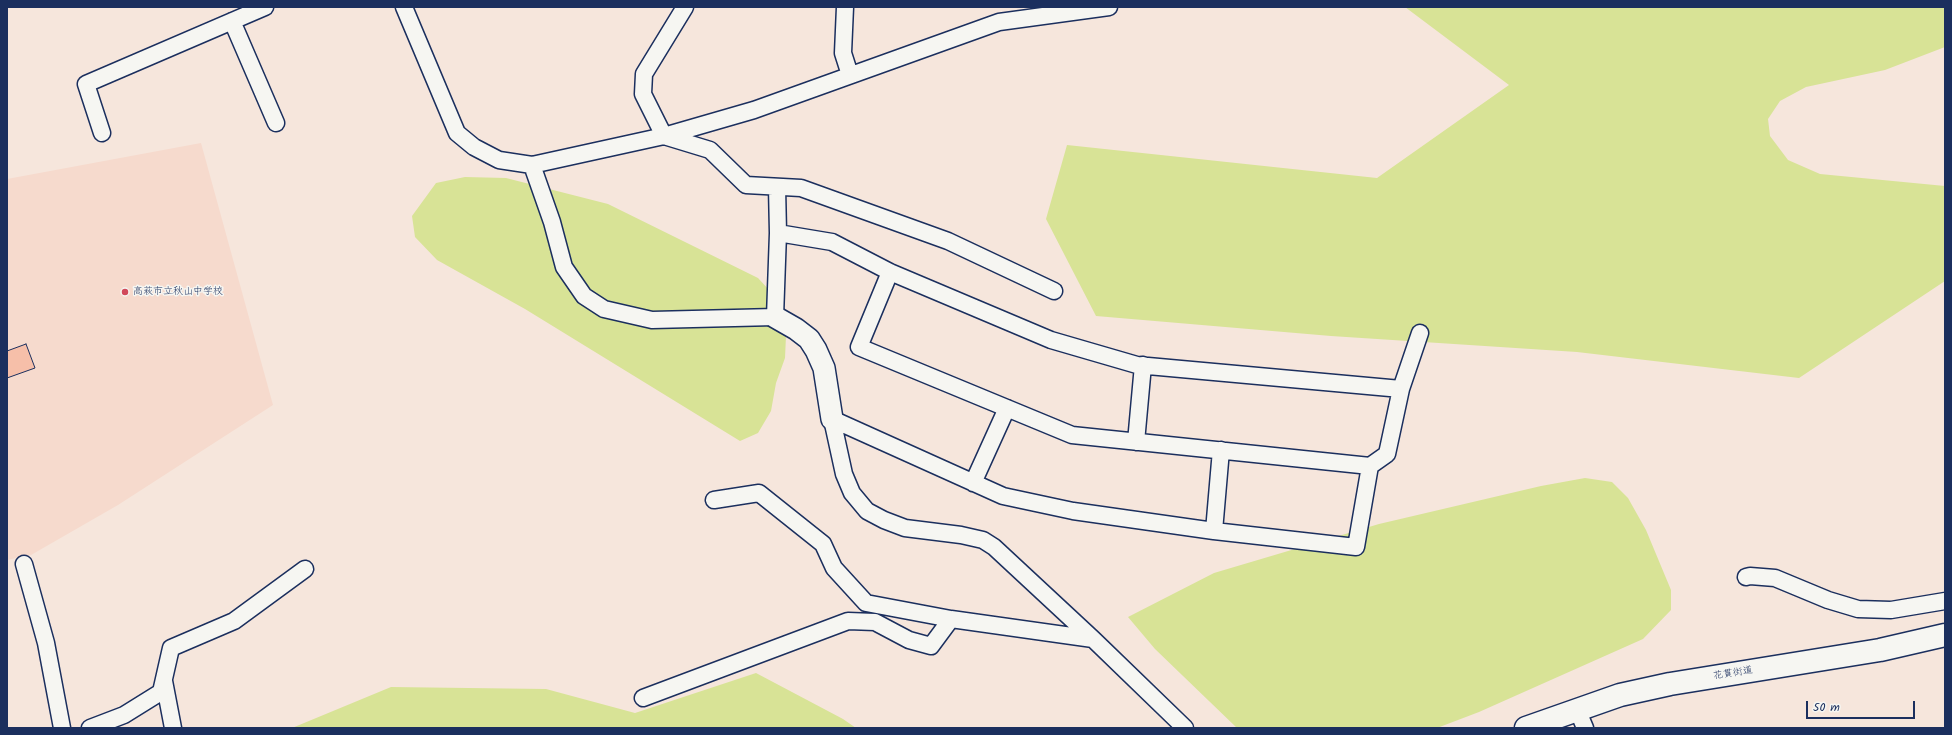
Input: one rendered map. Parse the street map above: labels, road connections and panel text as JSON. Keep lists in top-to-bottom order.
{
  "streets": {
    "highway": ["花貫街道"]
  },
  "places": ["高萩市立秋山中学校"],
  "scale_bar": "50 m"
}
